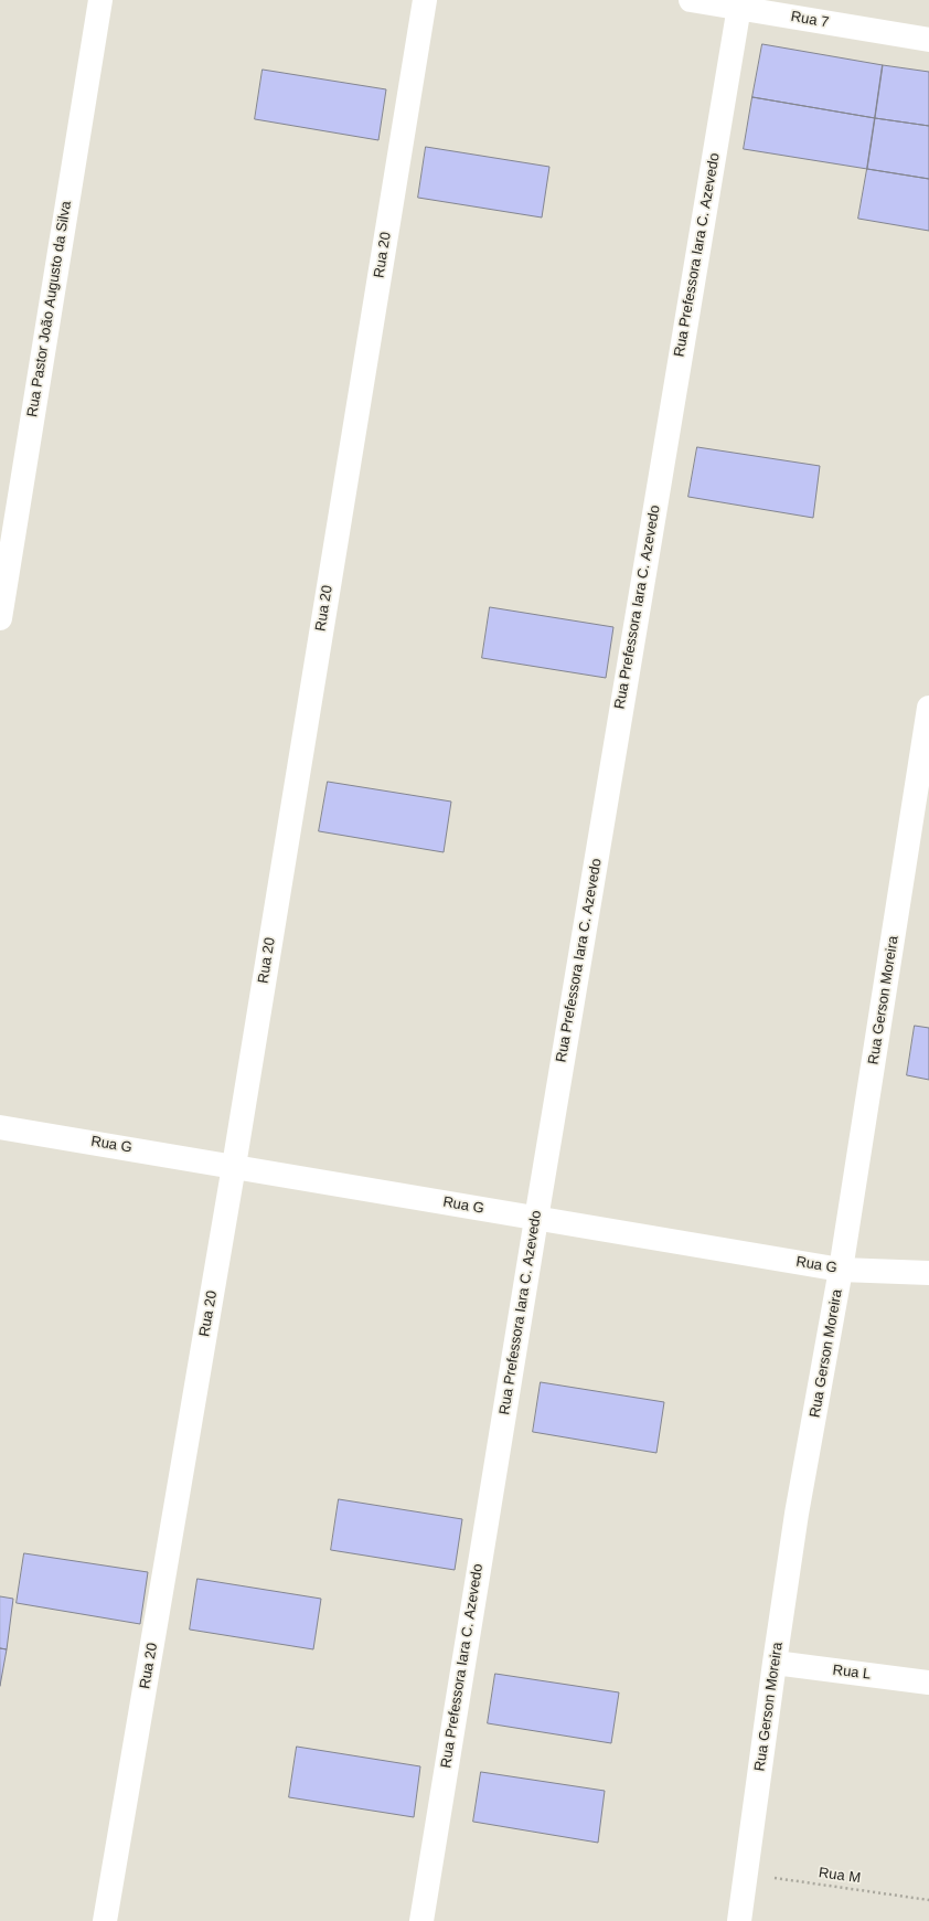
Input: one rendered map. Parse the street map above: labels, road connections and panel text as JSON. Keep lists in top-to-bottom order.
{
  "streets": {
    "street": [
      "Rua 7",
      "Rua 20",
      "Rua Prefessora Iara C. Azevedo",
      "Rua Pastor João Augusto da Silva",
      "Rua Gerson Moreira",
      "Rua G",
      "Rua L"
    ],
    "path": ["Rua M"]
  },
  "crossings": [
    ["Rua 7", "Rua Prefessora Iara C. Azevedo"],
    ["Rua 20", "Rua G"],
    ["Rua Prefessora Iara C. Azevedo", "Rua G"],
    ["Rua Gerson Moreira", "Rua G"],
    ["Rua Gerson Moreira", "Rua L"],
    ["Rua Gerson Moreira", "Rua M"]
  ]
}
